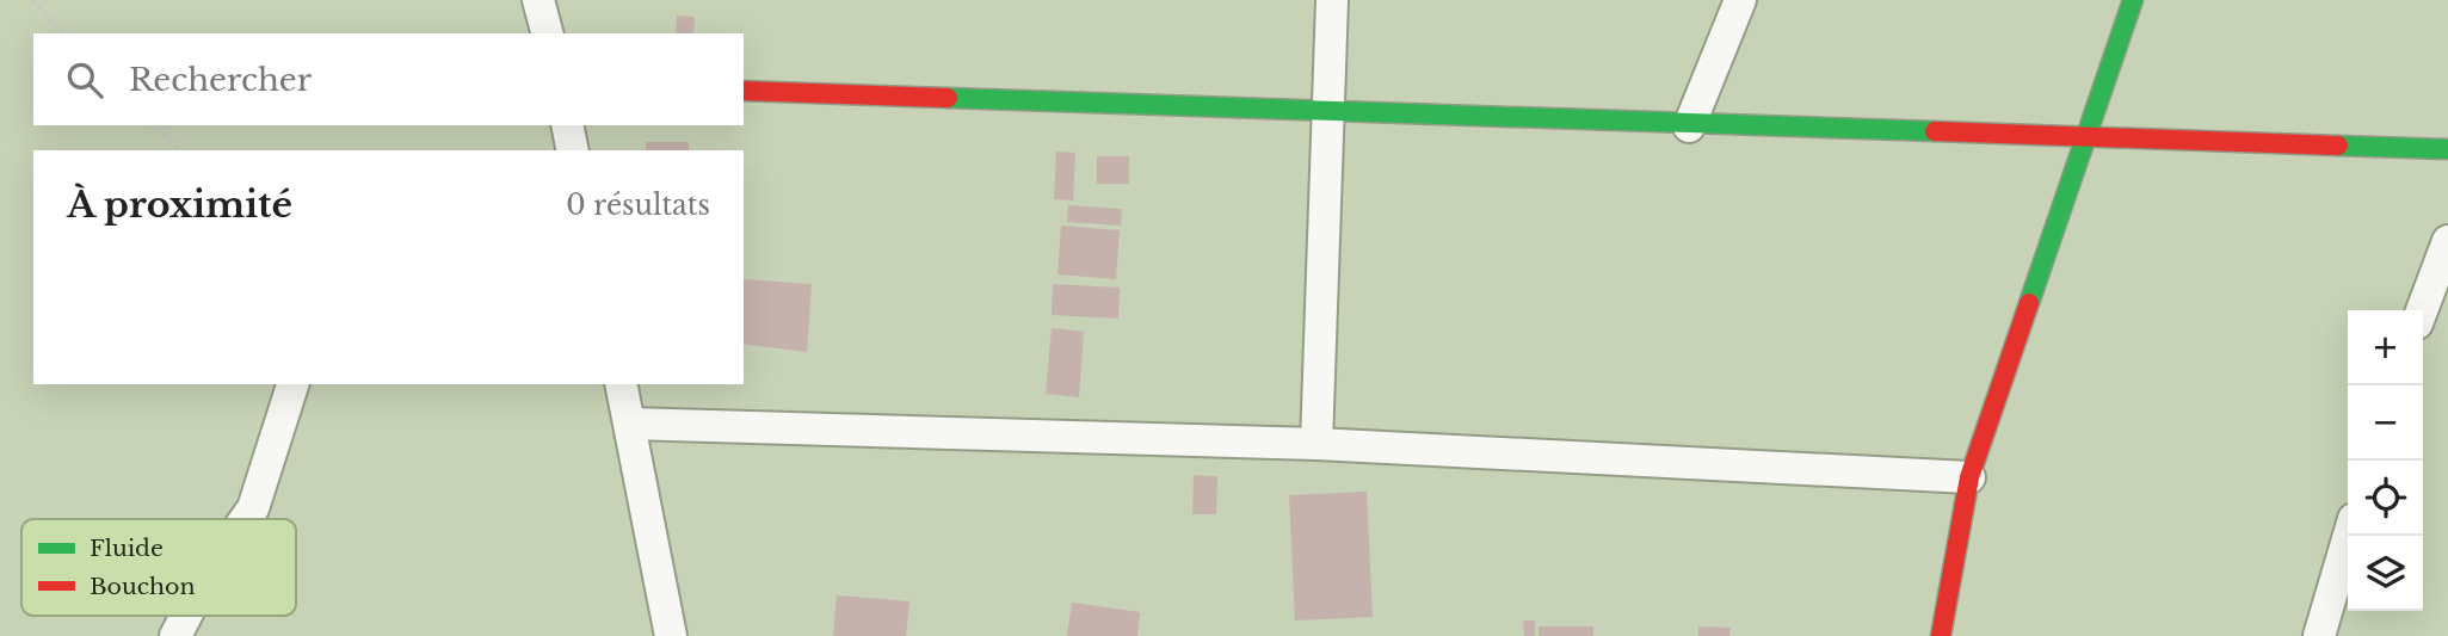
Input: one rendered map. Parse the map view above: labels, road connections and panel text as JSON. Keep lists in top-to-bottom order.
{
  "legend": ["Fluide", "Bouchon"],
  "page": {
    "search": "Rechercher",
    "heading": ["À proximité", "0 résultats"],
    "map_buttons": ["+", "−"]
  }
}
